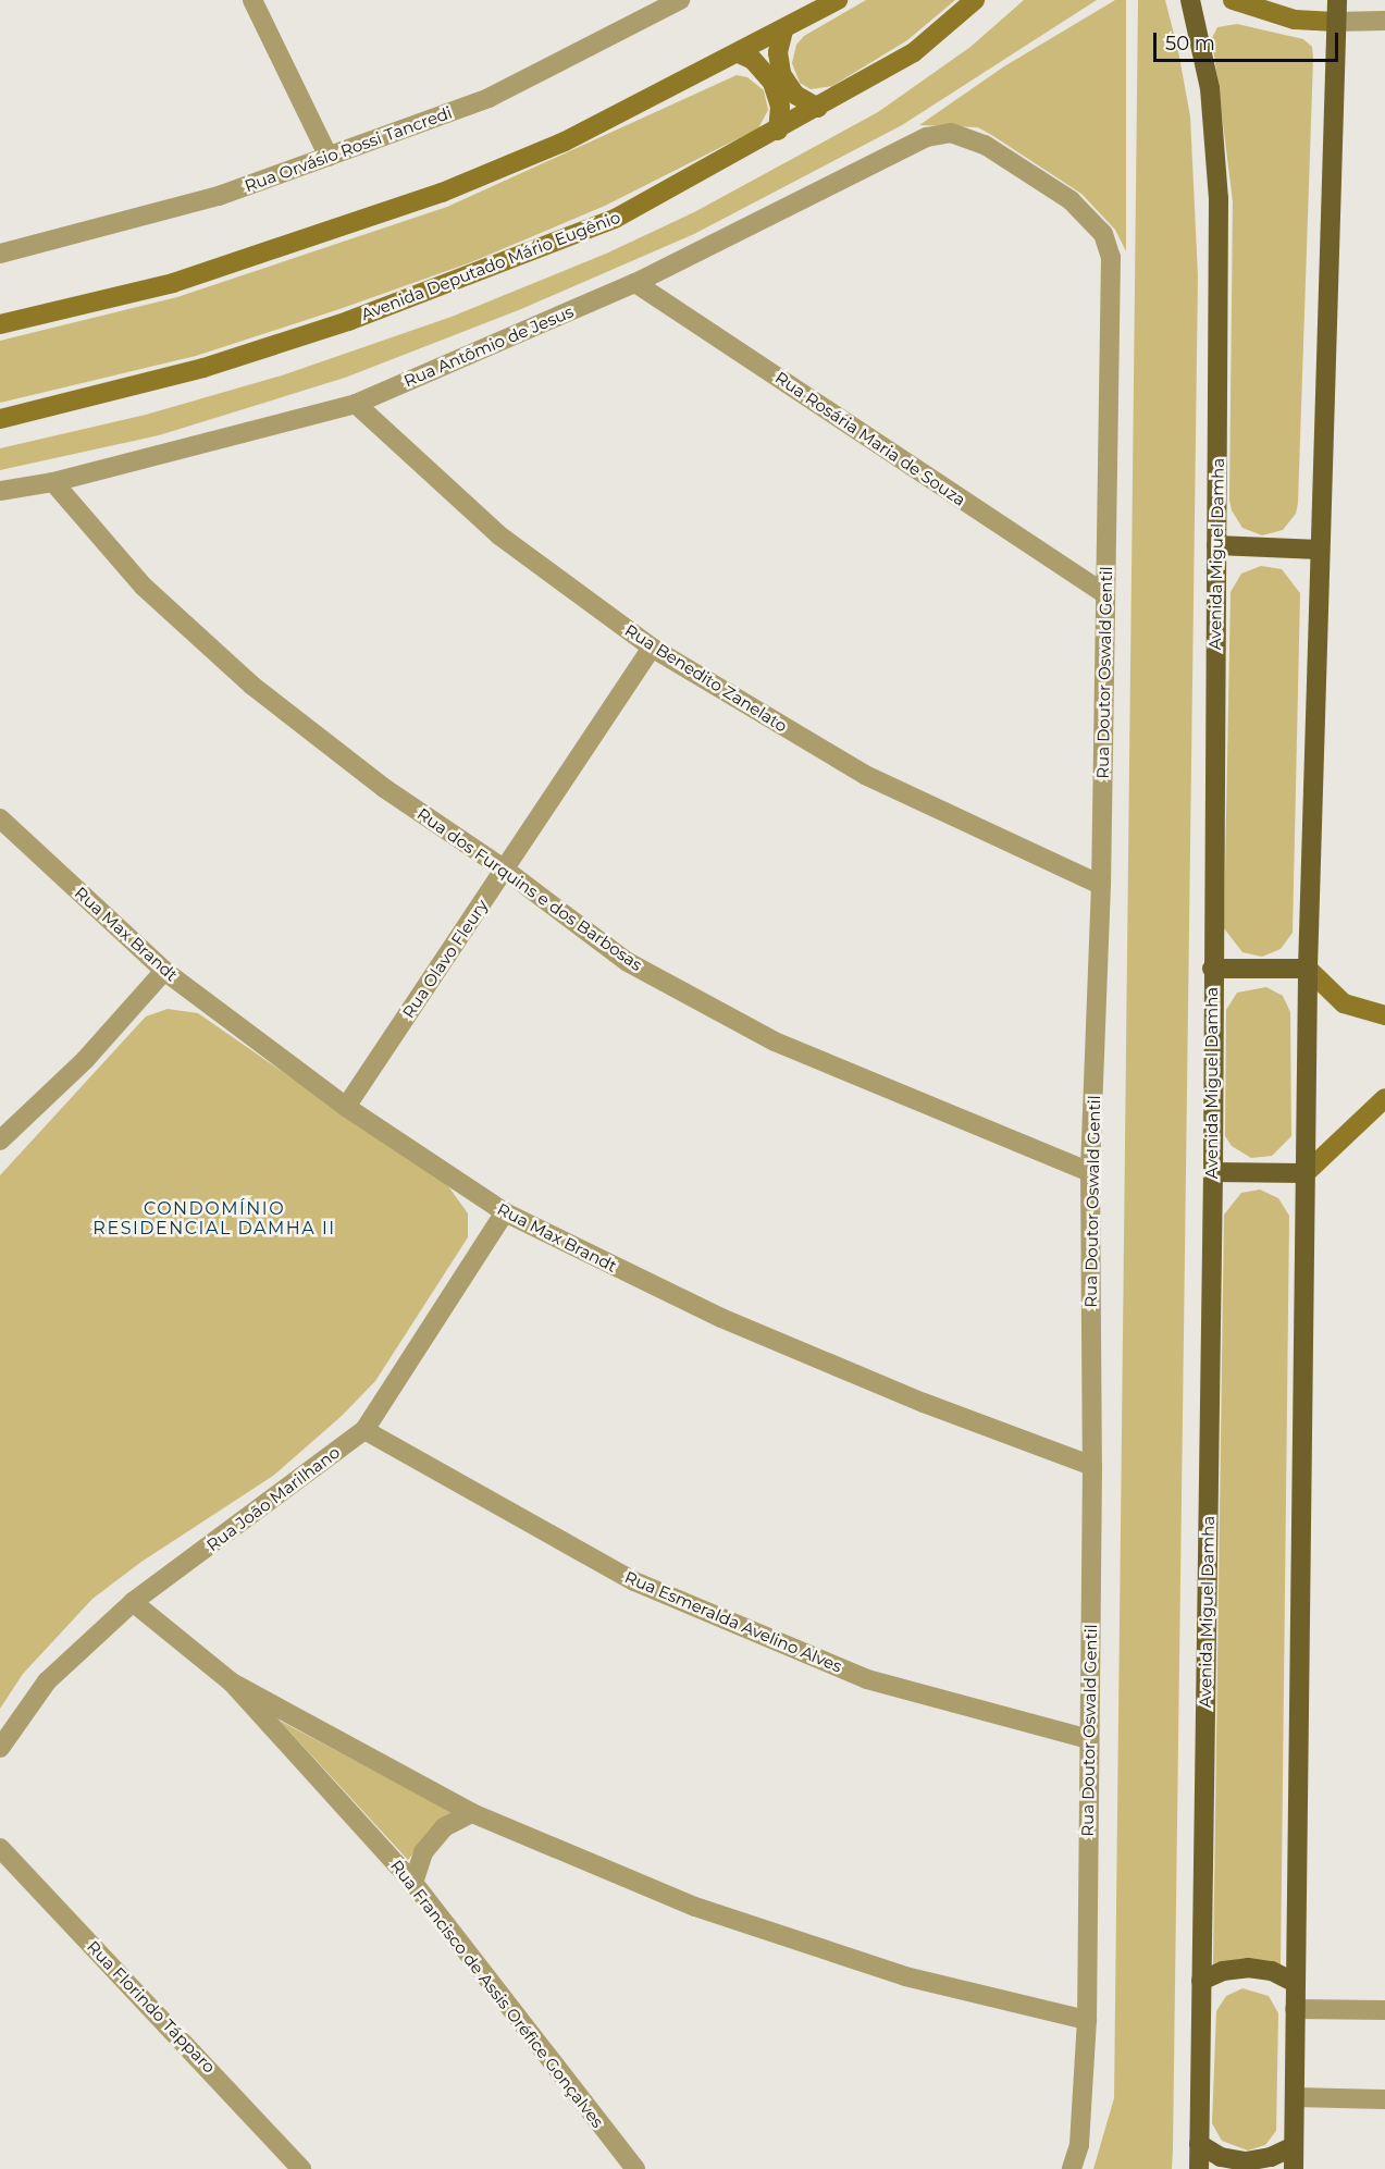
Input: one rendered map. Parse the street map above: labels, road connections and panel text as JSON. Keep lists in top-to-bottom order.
{
  "streets": {
    "main road": ["Avenida Miguel Damha"],
    "street": [
      "Rua Orvásio Rossi Tancredi",
      "Avenida Deputado Mário Eugênio",
      "Rua Antômio de Jesus",
      "Rua Rosária Maria de Souza",
      "Rua Doutor Oswald Gentil",
      "Rua Benedito Zanelato",
      "Rua dos Furquins e dos Barbosas",
      "Rua Max Brandt",
      "Rua Olavo Fleury",
      "Rua João Marilhano",
      "Rua Esmeralda Avelino Alves",
      "Rua Francisco de Assis Oréfice Gonçalves",
      "Rua Florindo Tápparo"
    ]
  },
  "crossings": [
    ["Rua Antômio de Jesus", "Rua Rosária Maria de Souza"],
    ["Rua Antômio de Jesus", "Rua Doutor Oswald Gentil"],
    ["Rua Antômio de Jesus", "Rua Benedito Zanelato"],
    ["Rua Antômio de Jesus", "Rua dos Furquins e dos Barbosas"],
    ["Rua Rosária Maria de Souza", "Rua Doutor Oswald Gentil"],
    ["Rua Doutor Oswald Gentil", "Rua Benedito Zanelato"],
    ["Rua Doutor Oswald Gentil", "Rua dos Furquins e dos Barbosas"],
    ["Rua Doutor Oswald Gentil", "Rua Max Brandt"],
    ["Rua Doutor Oswald Gentil", "Rua Esmeralda Avelino Alves"],
    ["Rua Benedito Zanelato", "Rua Olavo Fleury"],
    ["Rua dos Furquins e dos Barbosas", "Rua Olavo Fleury"],
    ["Rua Max Brandt", "Rua Olavo Fleury"],
    ["Rua Max Brandt", "Rua João Marilhano"],
    ["Rua João Marilhano", "Rua Esmeralda Avelino Alves"],
    ["Rua João Marilhano", "Rua Francisco de Assis Oréfice Gonçalves"]
  ],
  "districts": ["CONDOMÍNIO RESIDENCIAL DAMHA II"],
  "scale_bar": "50 m"
}
